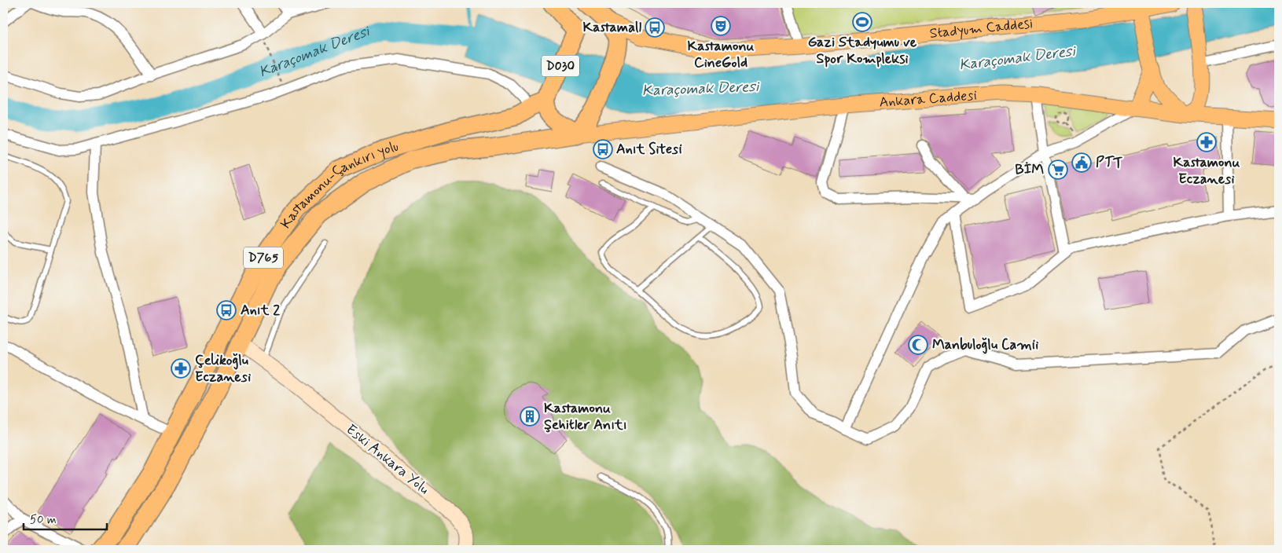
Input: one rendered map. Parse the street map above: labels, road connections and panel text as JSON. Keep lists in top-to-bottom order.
{
  "streets": {
    "highway": ["D030", "Kastamonu-Çankırı yolu", "D765"],
    "main road": ["Stadyum Caddesi", "Ankara Caddesi"],
    "street": ["Eski Ankara Yolu"]
  },
  "crossings": [
    ["D030", "Kastamonu-Çankırı yolu"],
    ["Ankara Caddesi", "Kastamonu-Çankırı yolu"],
    ["Kastamonu-Çankırı yolu", "Eski Ankara Yolu"]
  ],
  "water": ["Karaçomak Deresi"],
  "places": {
    "sports": ["Gazi Stadyumu ve Spor Kompleksi"],
    "theatre": ["Kastamonu CineGold"],
    "bus stop": ["Kastamall", "Anıt Sitesi", "Anıt 2"],
    "pharmacy": ["Kastamonu Eczanesi", "Çelikoğlu Eczanesi"],
    "public building": ["PTT"],
    "supermarket": ["BİM"],
    "mosque": ["Manbuloğlu Camii"],
    "building": ["Kastamonu Şehitler Anıtı"]
  },
  "scale_bar": "50 m"
}
